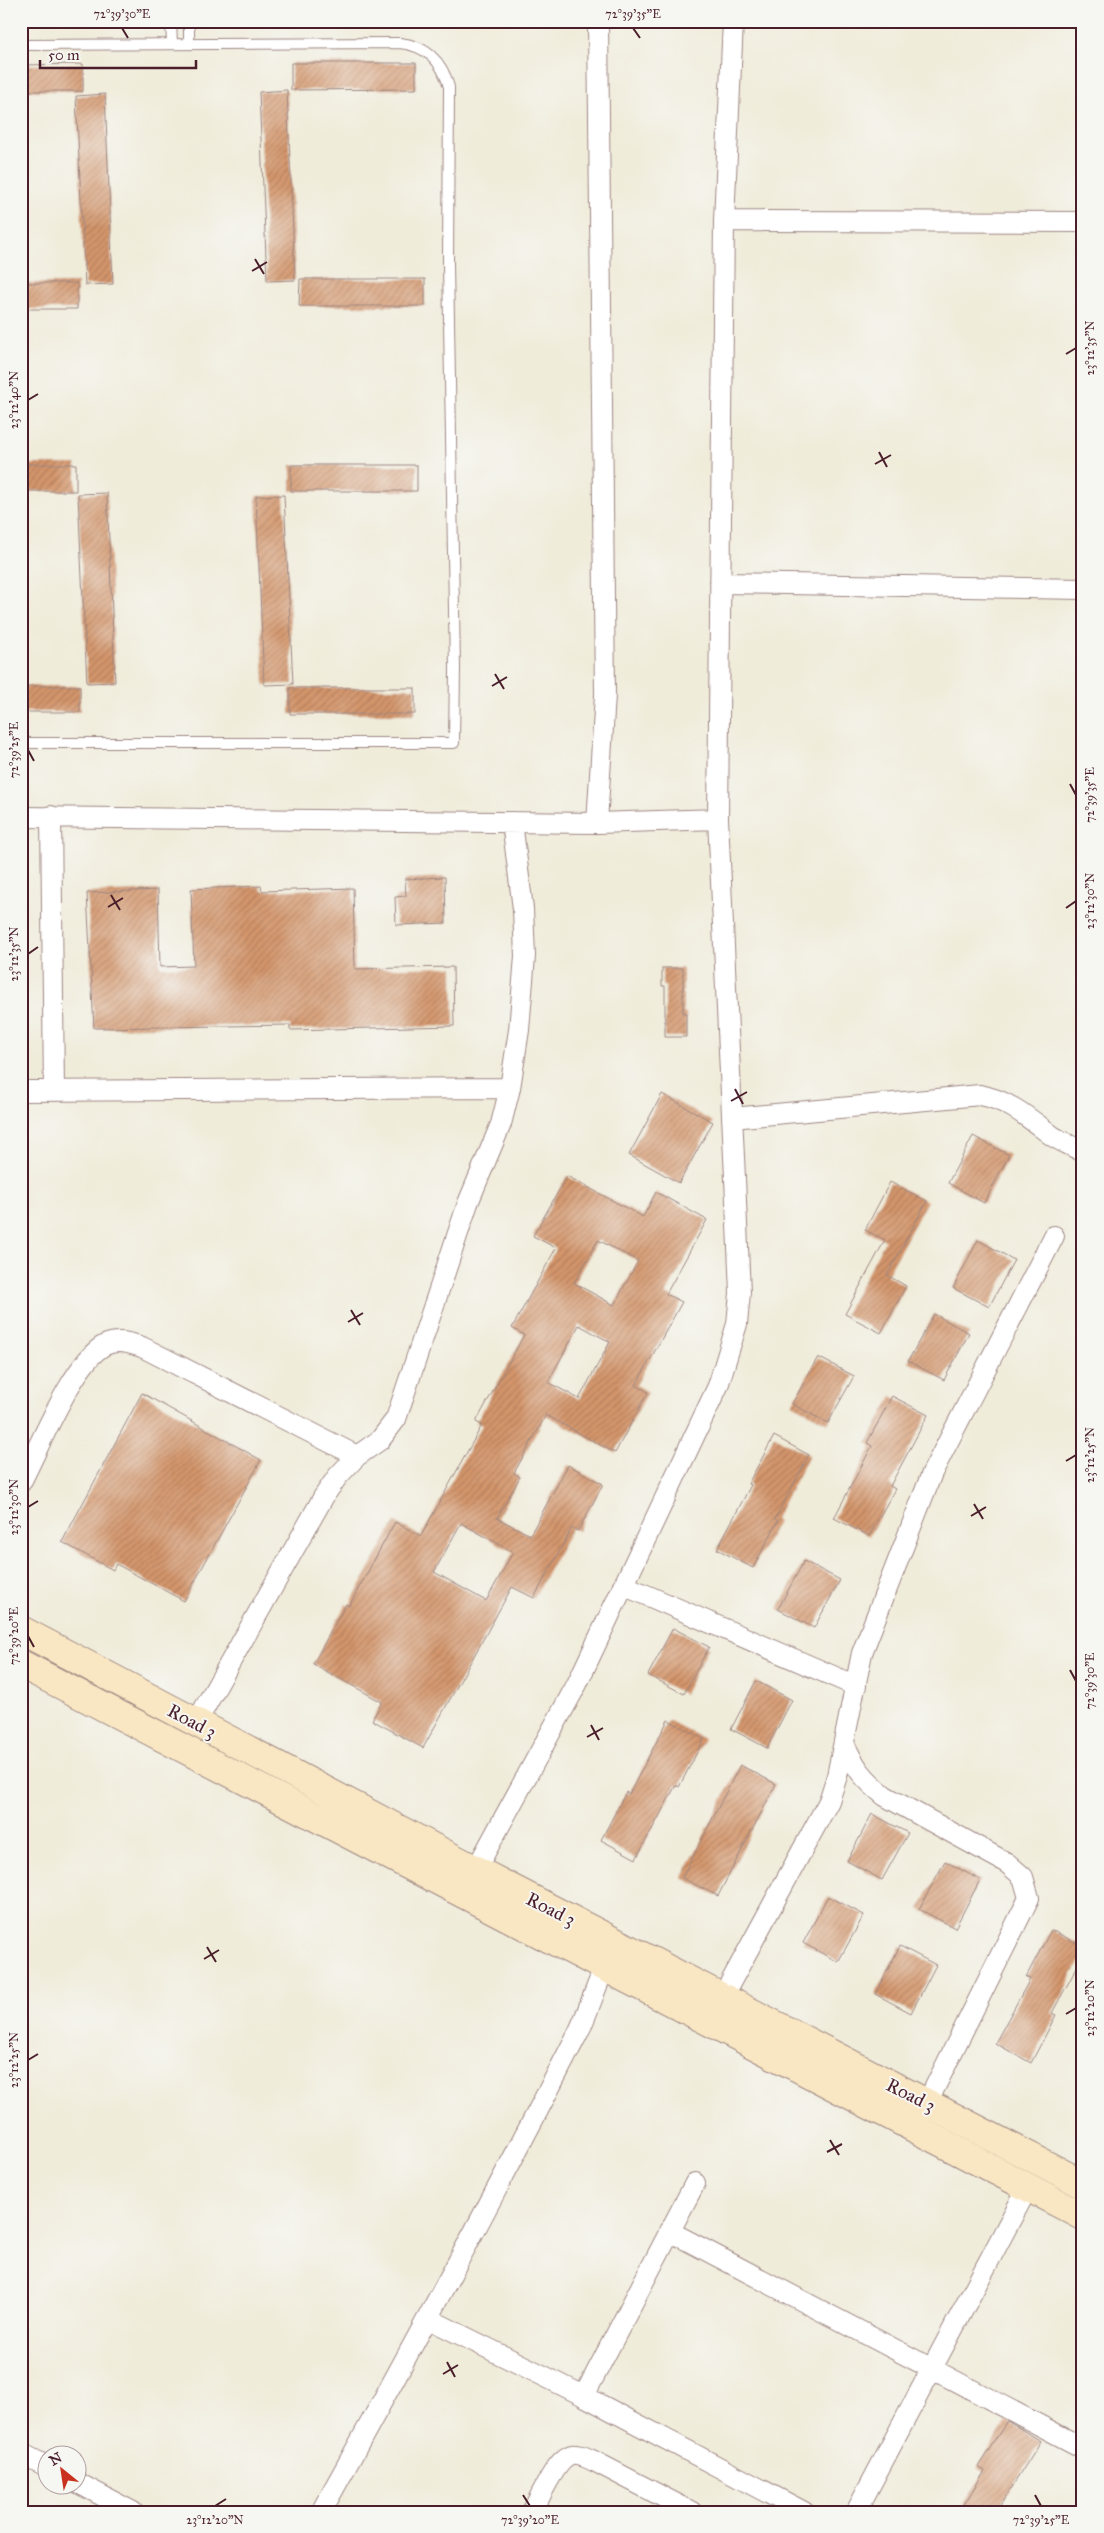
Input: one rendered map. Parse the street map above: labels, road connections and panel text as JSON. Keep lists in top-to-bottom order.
{
  "streets": {
    "street": ["Road 3"]
  },
  "scale_bar": "50 m",
  "north": "top left",
  "coordinates": [
    "72°39'30\"E",
    "72°39'35\"E",
    "23°12'35\"N",
    "23°12'40\"N",
    "72°39'25\"E",
    "23°12'30\"N",
    "23°12'25\"N",
    "72°39'20\"E",
    "23°12'20\"N"
  ]
}
